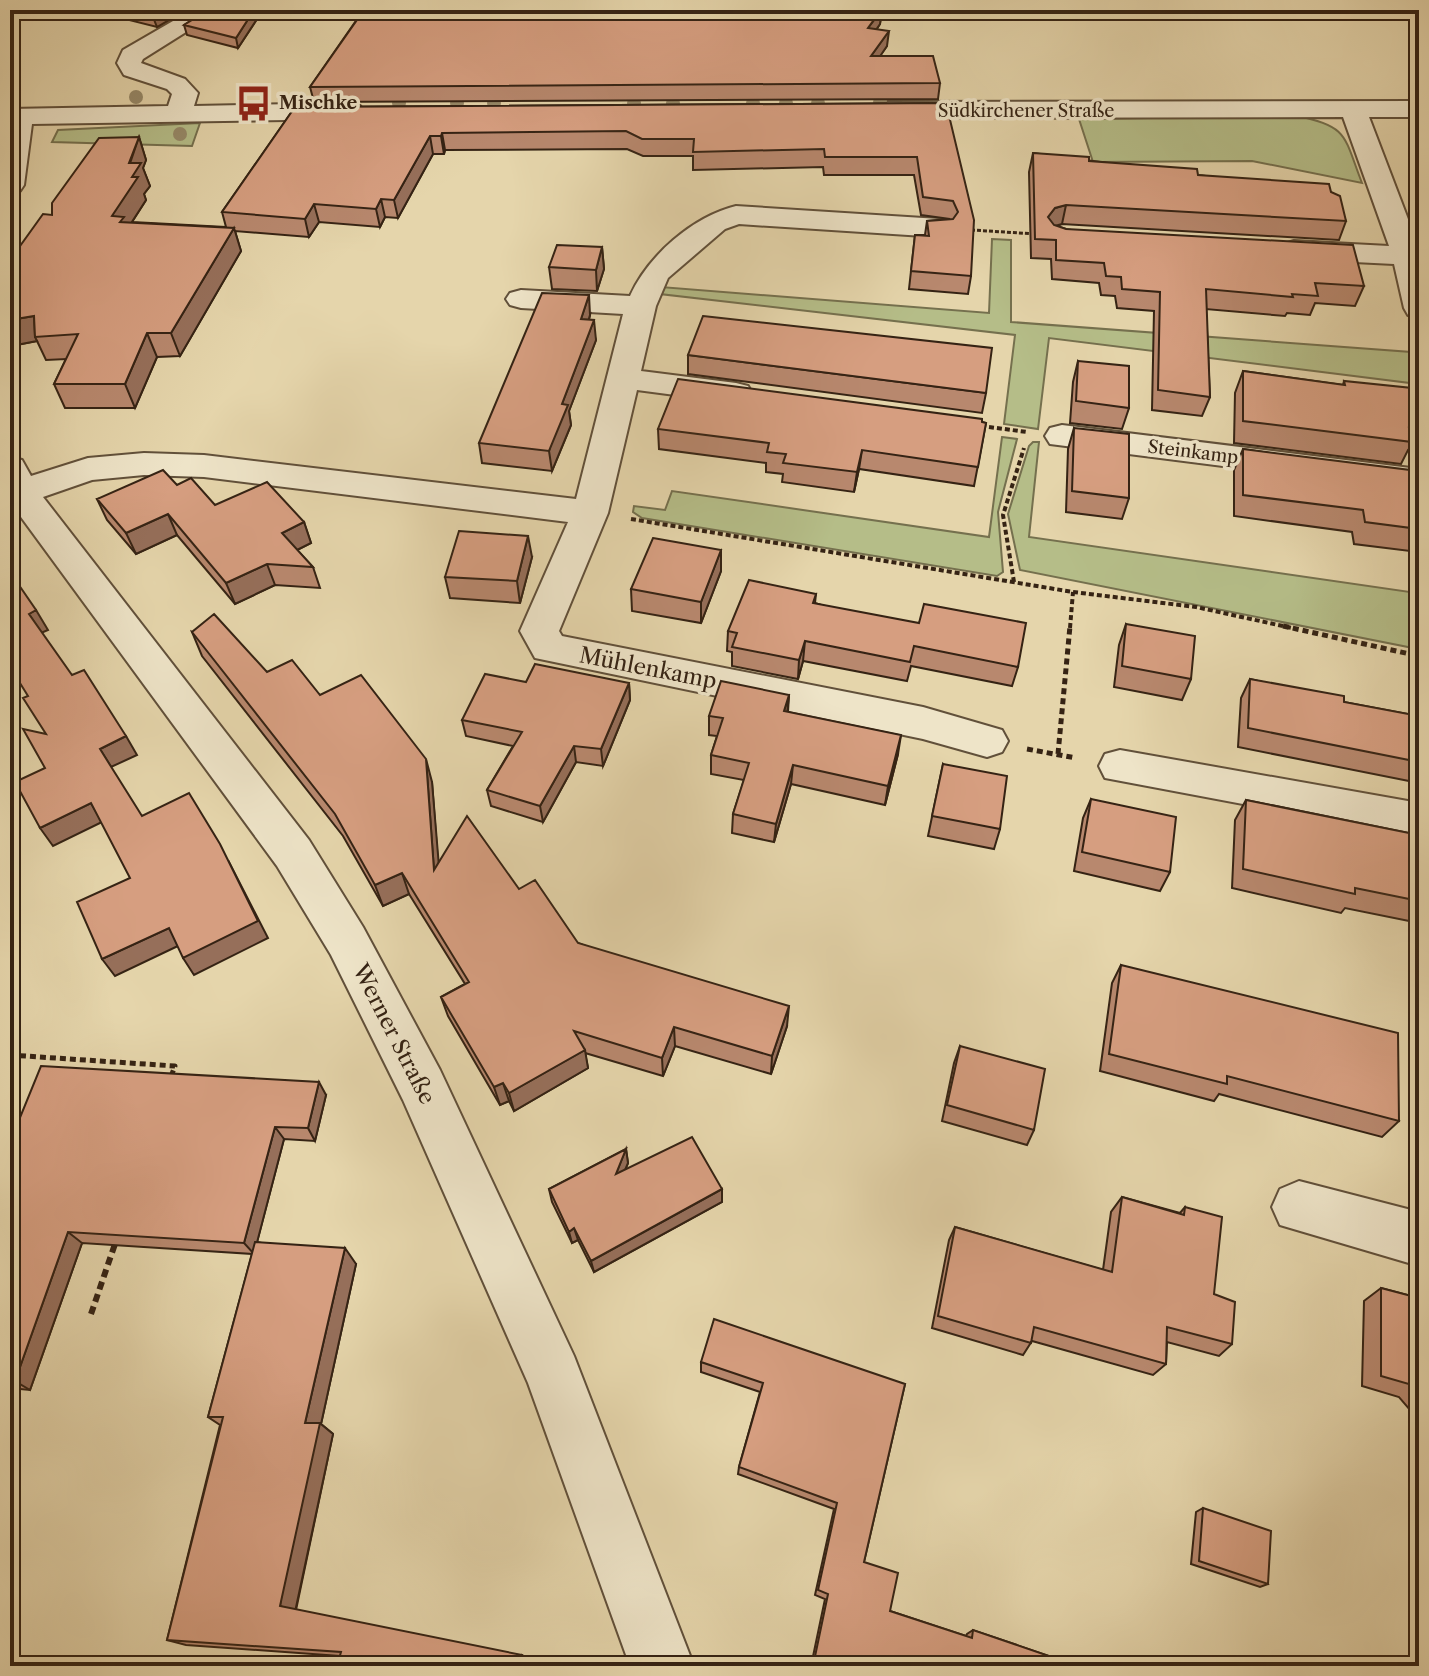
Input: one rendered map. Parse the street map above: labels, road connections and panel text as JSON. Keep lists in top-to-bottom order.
{
  "streets": {
    "street": [
      "Südkirchener Straße",
      "Steinkamp",
      "Mühlenkamp",
      "Werner Straße"
    ]
  },
  "places": {
    "bus stop": ["Mischke"]
  }
}
